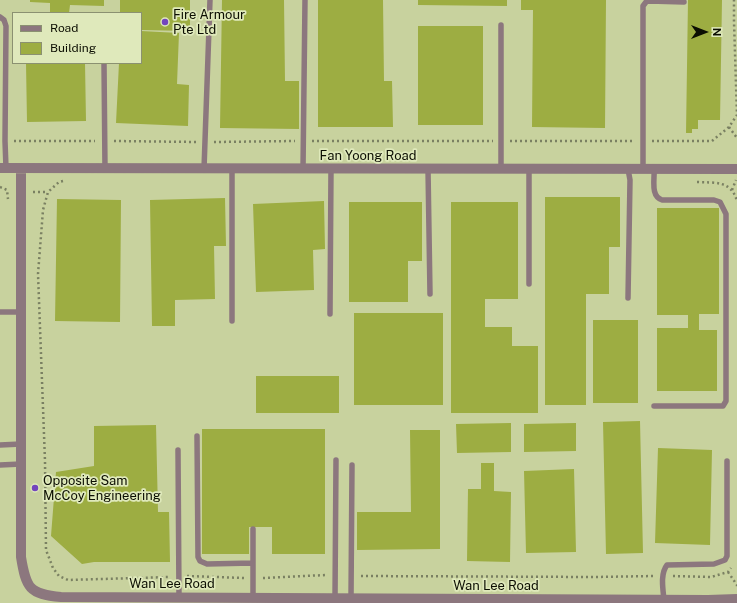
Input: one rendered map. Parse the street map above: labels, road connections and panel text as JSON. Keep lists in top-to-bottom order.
{
  "streets": {
    "street": ["Fan Yoong Road", "Wan Lee Road"]
  },
  "crossings": [
    ["Fan Yoong Road", "Wan Lee Road"]
  ],
  "places": ["Fire Armour Pte Ltd", "Opposite Sam McCoy Engineering"],
  "legend": ["Road", "Building"],
  "north": "right"
}
